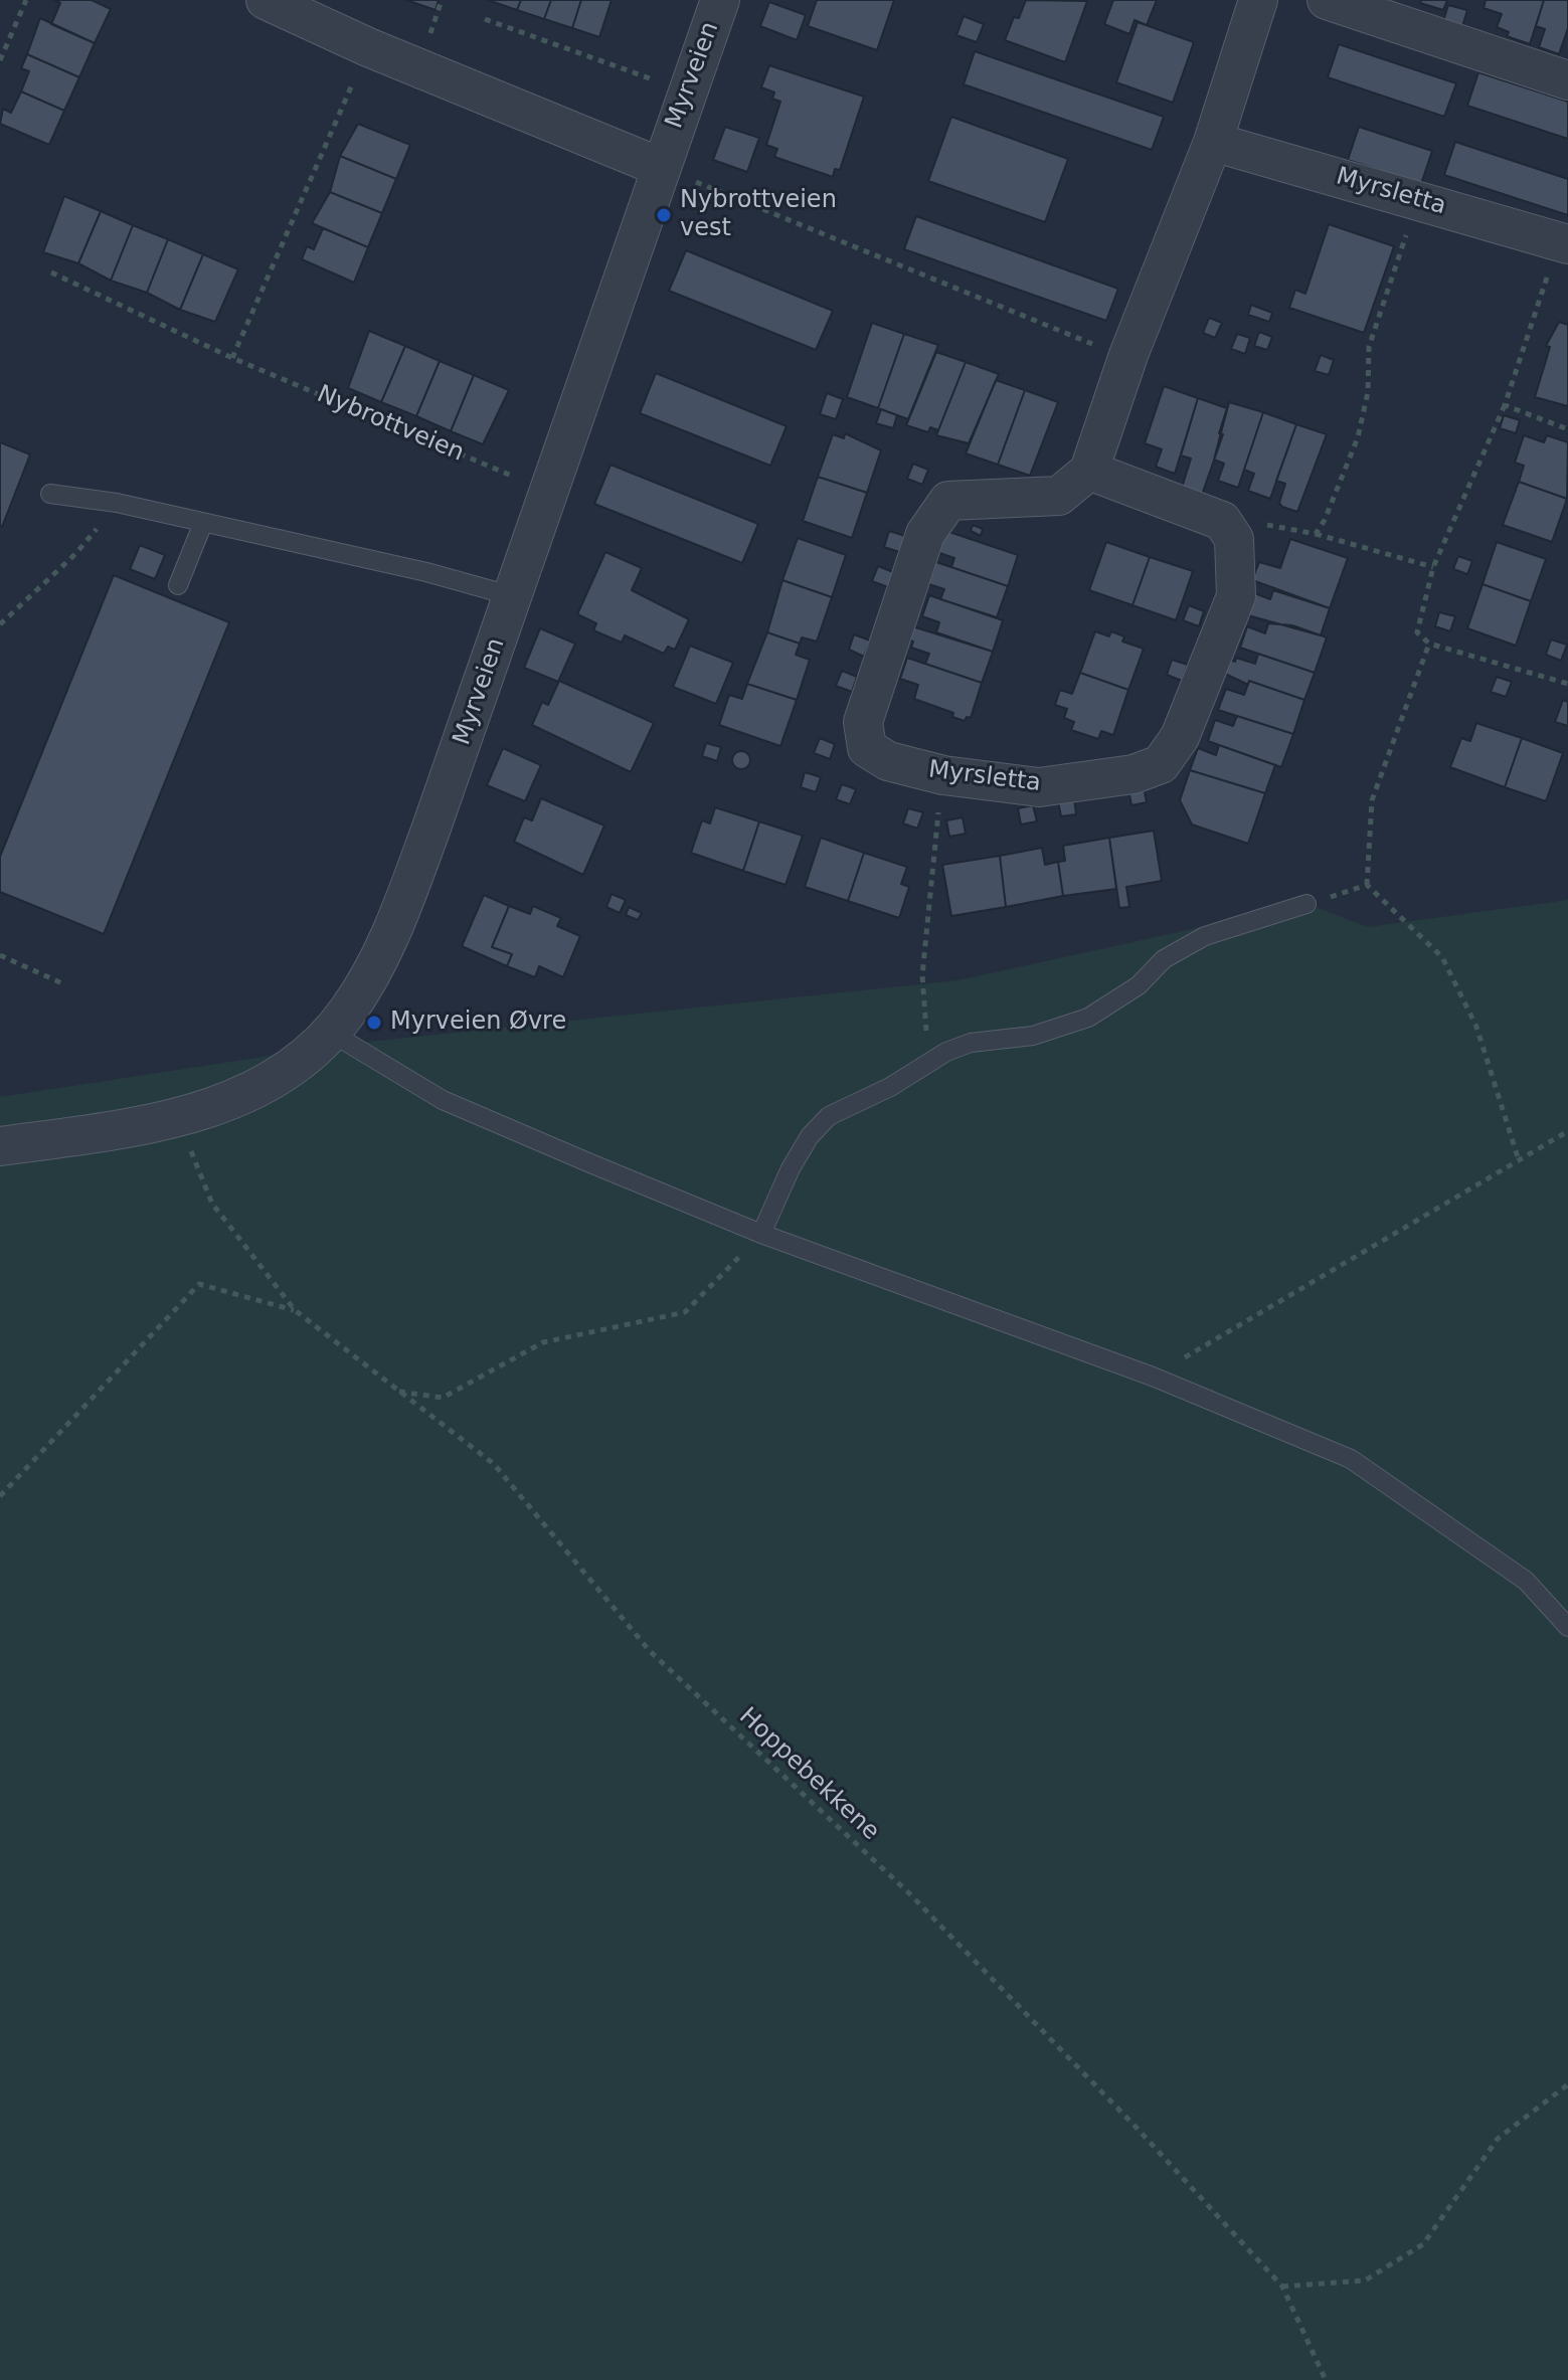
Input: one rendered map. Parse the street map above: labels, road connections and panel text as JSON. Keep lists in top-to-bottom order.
{
  "streets": {
    "street": ["Myrveien", "Myrsletta"],
    "path": ["Nybrottveien", "Hoppebekkene"]
  },
  "crossings": [
    ["Myrveien", "Nybrottveien"]
  ],
  "places": ["Nybrottveien vest", "Myrveien Øvre"]
}
